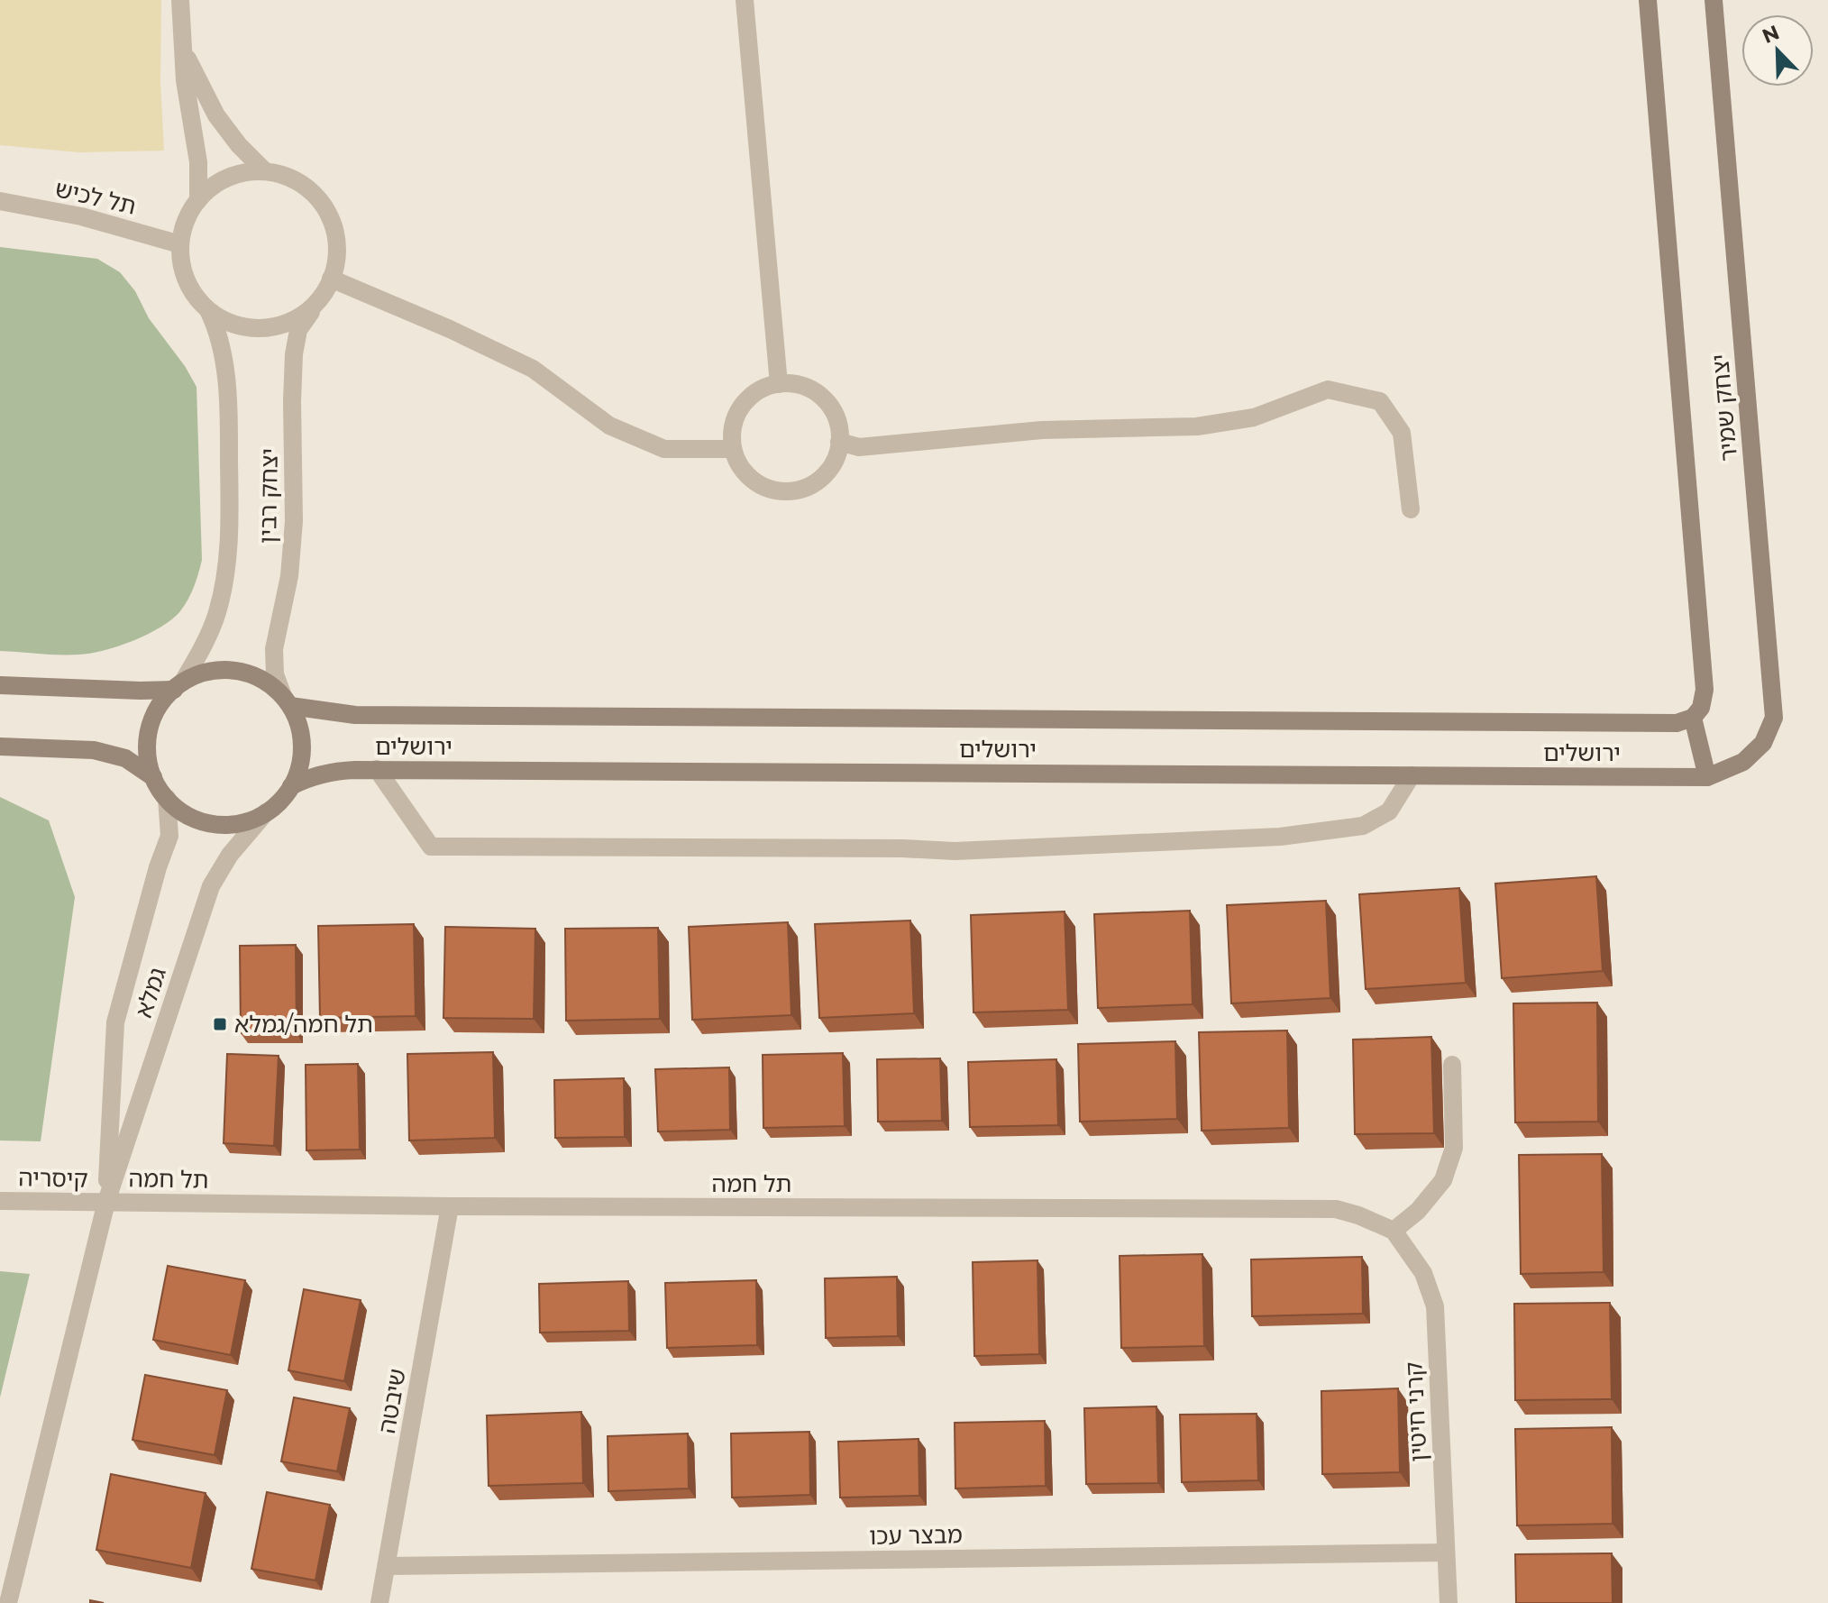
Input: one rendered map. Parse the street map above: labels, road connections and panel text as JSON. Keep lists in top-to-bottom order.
{
  "streets": {
    "main road": ["יצחק שמיר", "ירושלים"],
    "street": [
      "תל לכיש",
      "יצחק רבין",
      "גמלא",
      "קיסריה",
      "תל חמה",
      "שיבטה",
      "קרני חיטין",
      "מבצר עכו"
    ]
  },
  "crossings": [
    ["תל לכיש", "יצחק רבין"],
    ["יצחק שמיר", "ירושלים"],
    ["יצחק רבין", "ירושלים"],
    ["יצחק רבין", "גמלא"],
    ["ירושלים", "גמלא"],
    ["גמלא", "קיסריה"],
    ["גמלא", "תל חמה"],
    ["קיסריה", "תל חמה"],
    ["תל חמה", "שיבטה"],
    ["תל חמה", "קרני חיטין"],
    ["שיבטה", "מבצר עכו"],
    ["קרני חיטין", "מבצר עכו"]
  ],
  "places": {
    "transit": ["תל חמה/גמלא"]
  },
  "north": "top left"
}
